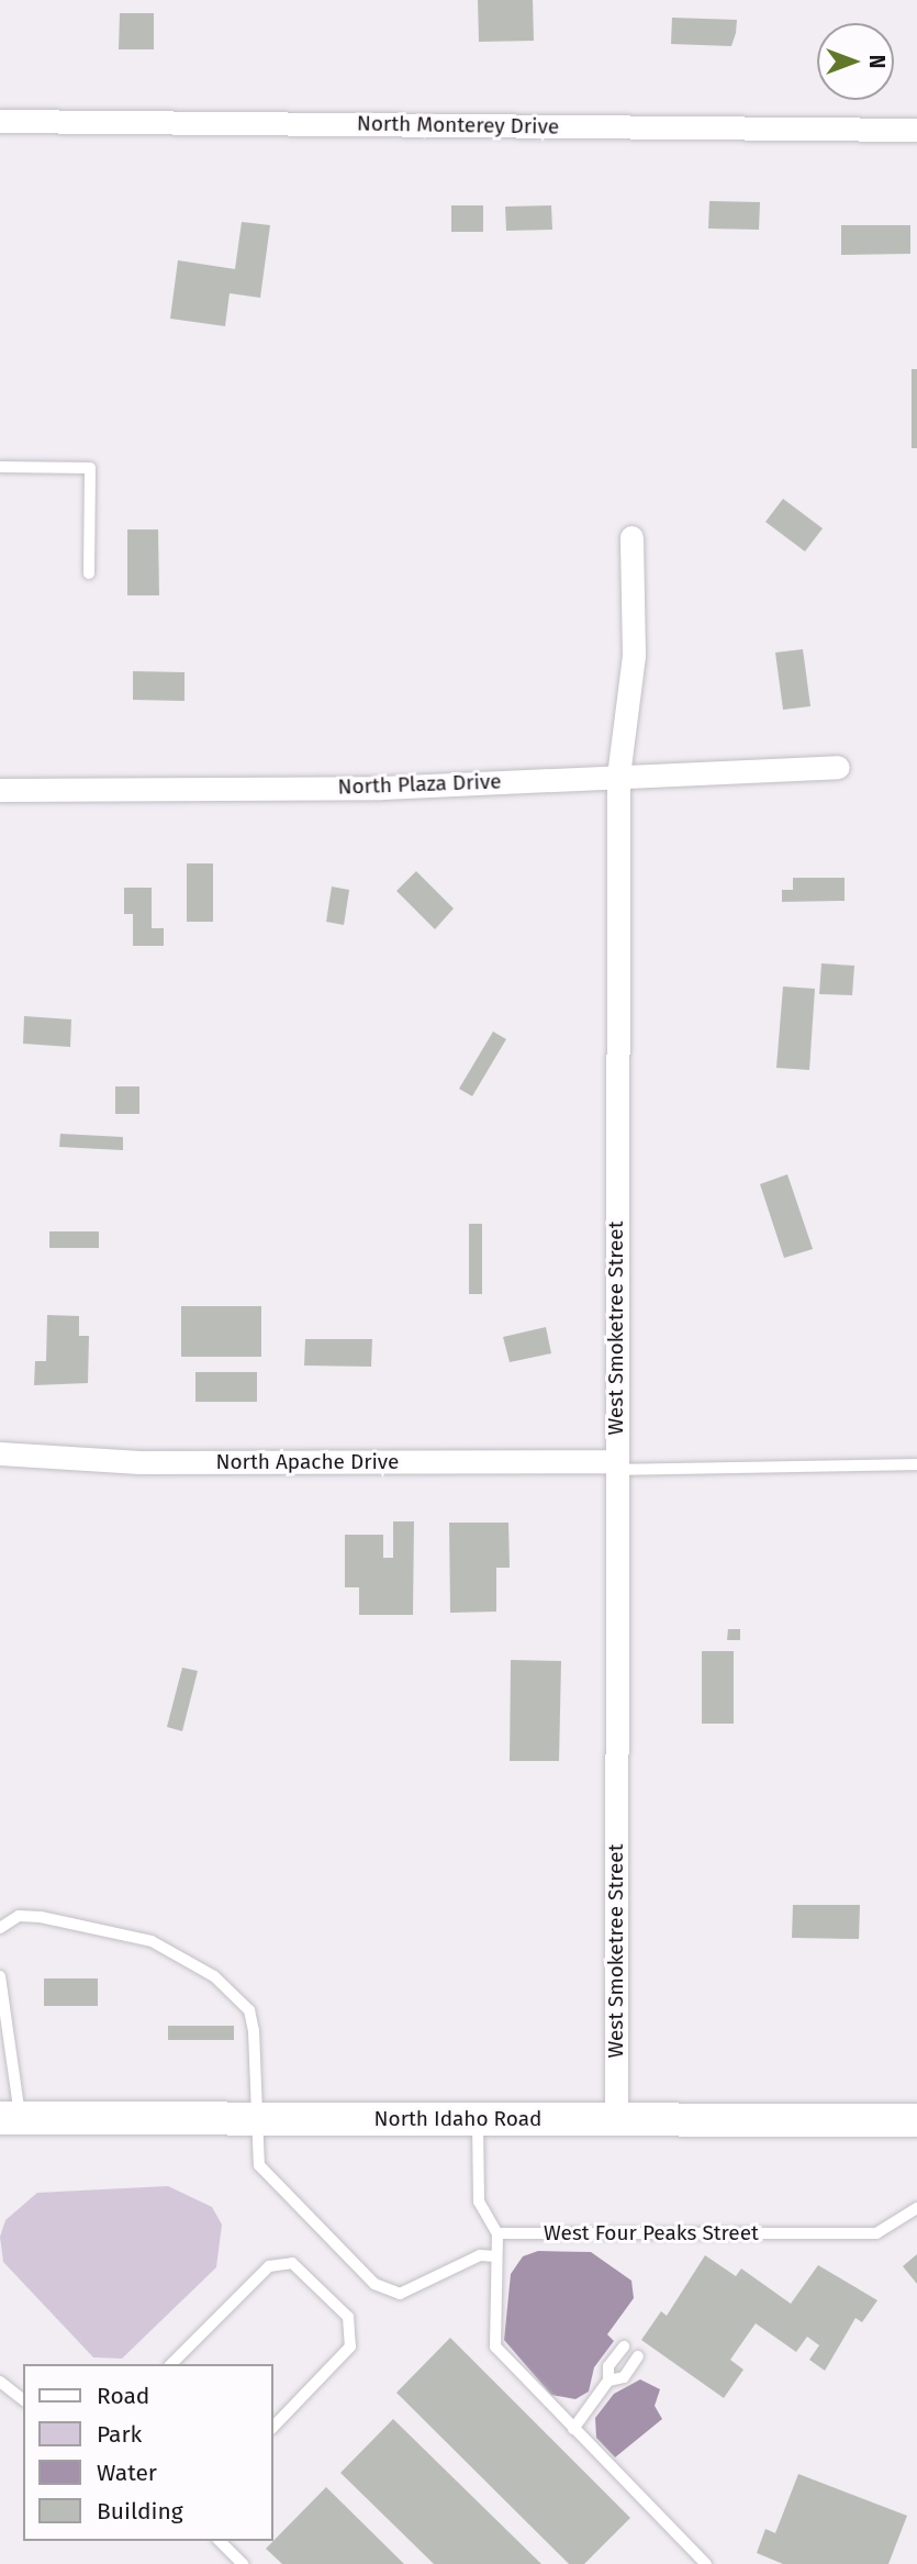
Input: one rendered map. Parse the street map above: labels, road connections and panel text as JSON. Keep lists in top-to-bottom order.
{
  "streets": {
    "street": [
      "North Monterey Drive",
      "North Plaza Drive",
      "West Smoketree Street",
      "North Apache Drive",
      "North Idaho Road"
    ],
    "lane": ["West Four Peaks Street"]
  },
  "crossings": [
    ["North Plaza Drive", "West Smoketree Street"],
    ["West Smoketree Street", "North Apache Drive"],
    ["West Smoketree Street", "North Idaho Road"]
  ],
  "legend": [
    "Road",
    "Park",
    "Water",
    "Building"
  ],
  "north": "right"
}
